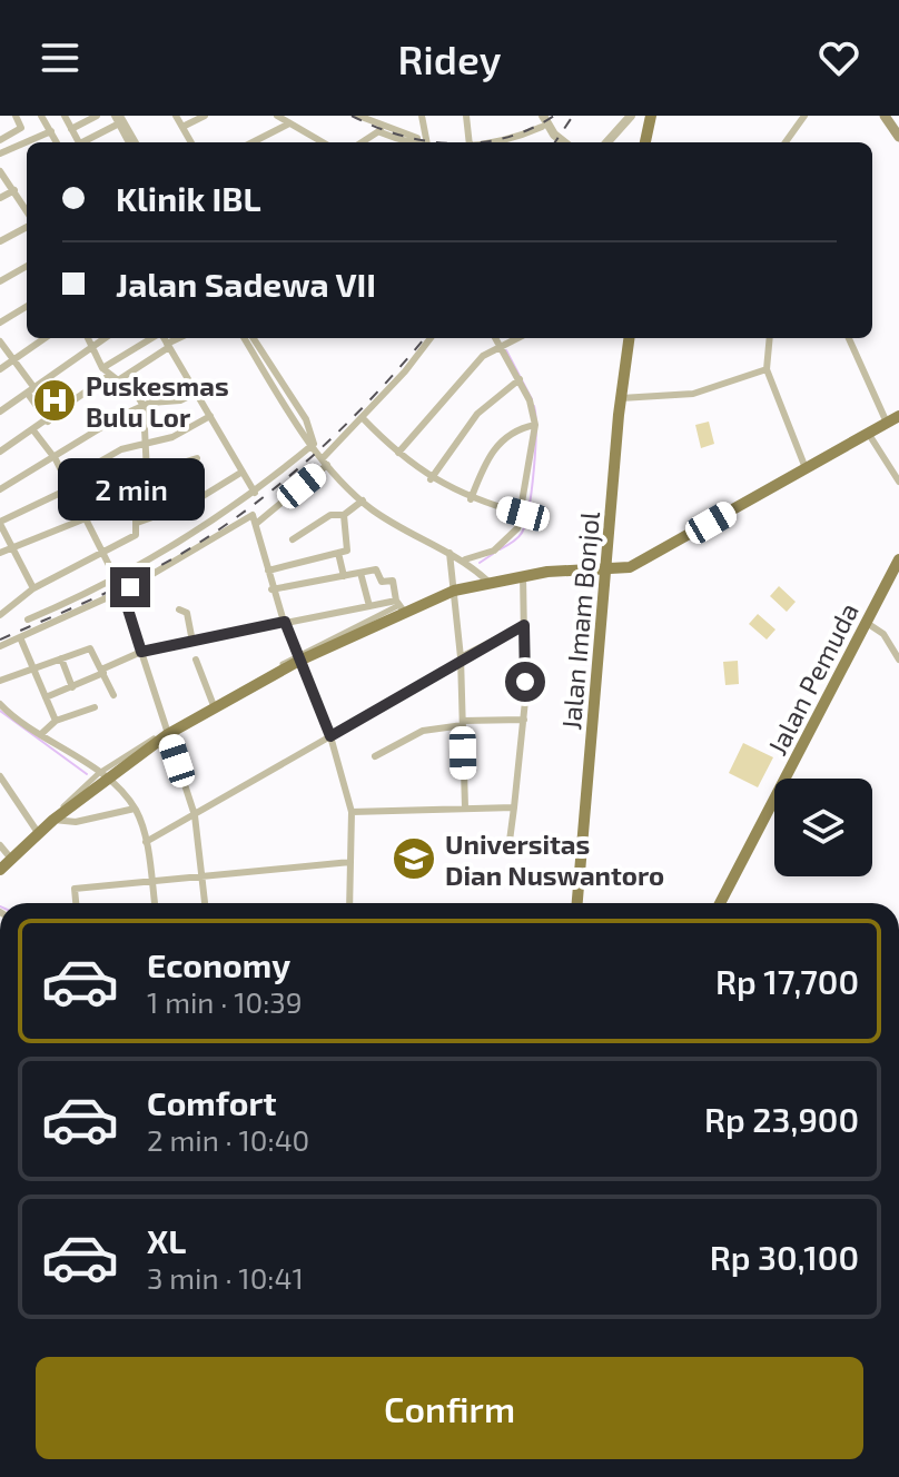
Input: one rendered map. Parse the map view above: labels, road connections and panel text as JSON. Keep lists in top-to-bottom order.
{
  "streets": {
    "main road": ["Jalan Imam Bonjol", "Jalan Pemuda"]
  },
  "places": {
    "hospital": ["Puskesmas Bulu Lor"],
    "school or university": ["Universitas Dian Nuswantoro"]
  },
  "page": {
    "header": "Ridey",
    "banner": ["Klinik IBL", "Jalan Sadewa VII"],
    "bubble": "2 min",
    "list": [
      {
        "name": "Economy",
        "note": "1 min · 10:39",
        "value": "Rp 17,700"
      },
      {
        "name": "Comfort",
        "note": "2 min · 10:40",
        "value": "Rp 23,900"
      },
      {
        "name": "XL",
        "note": "3 min · 10:41",
        "value": "Rp 30,100"
      }
    ],
    "buttons": "Confirm"
  }
}
